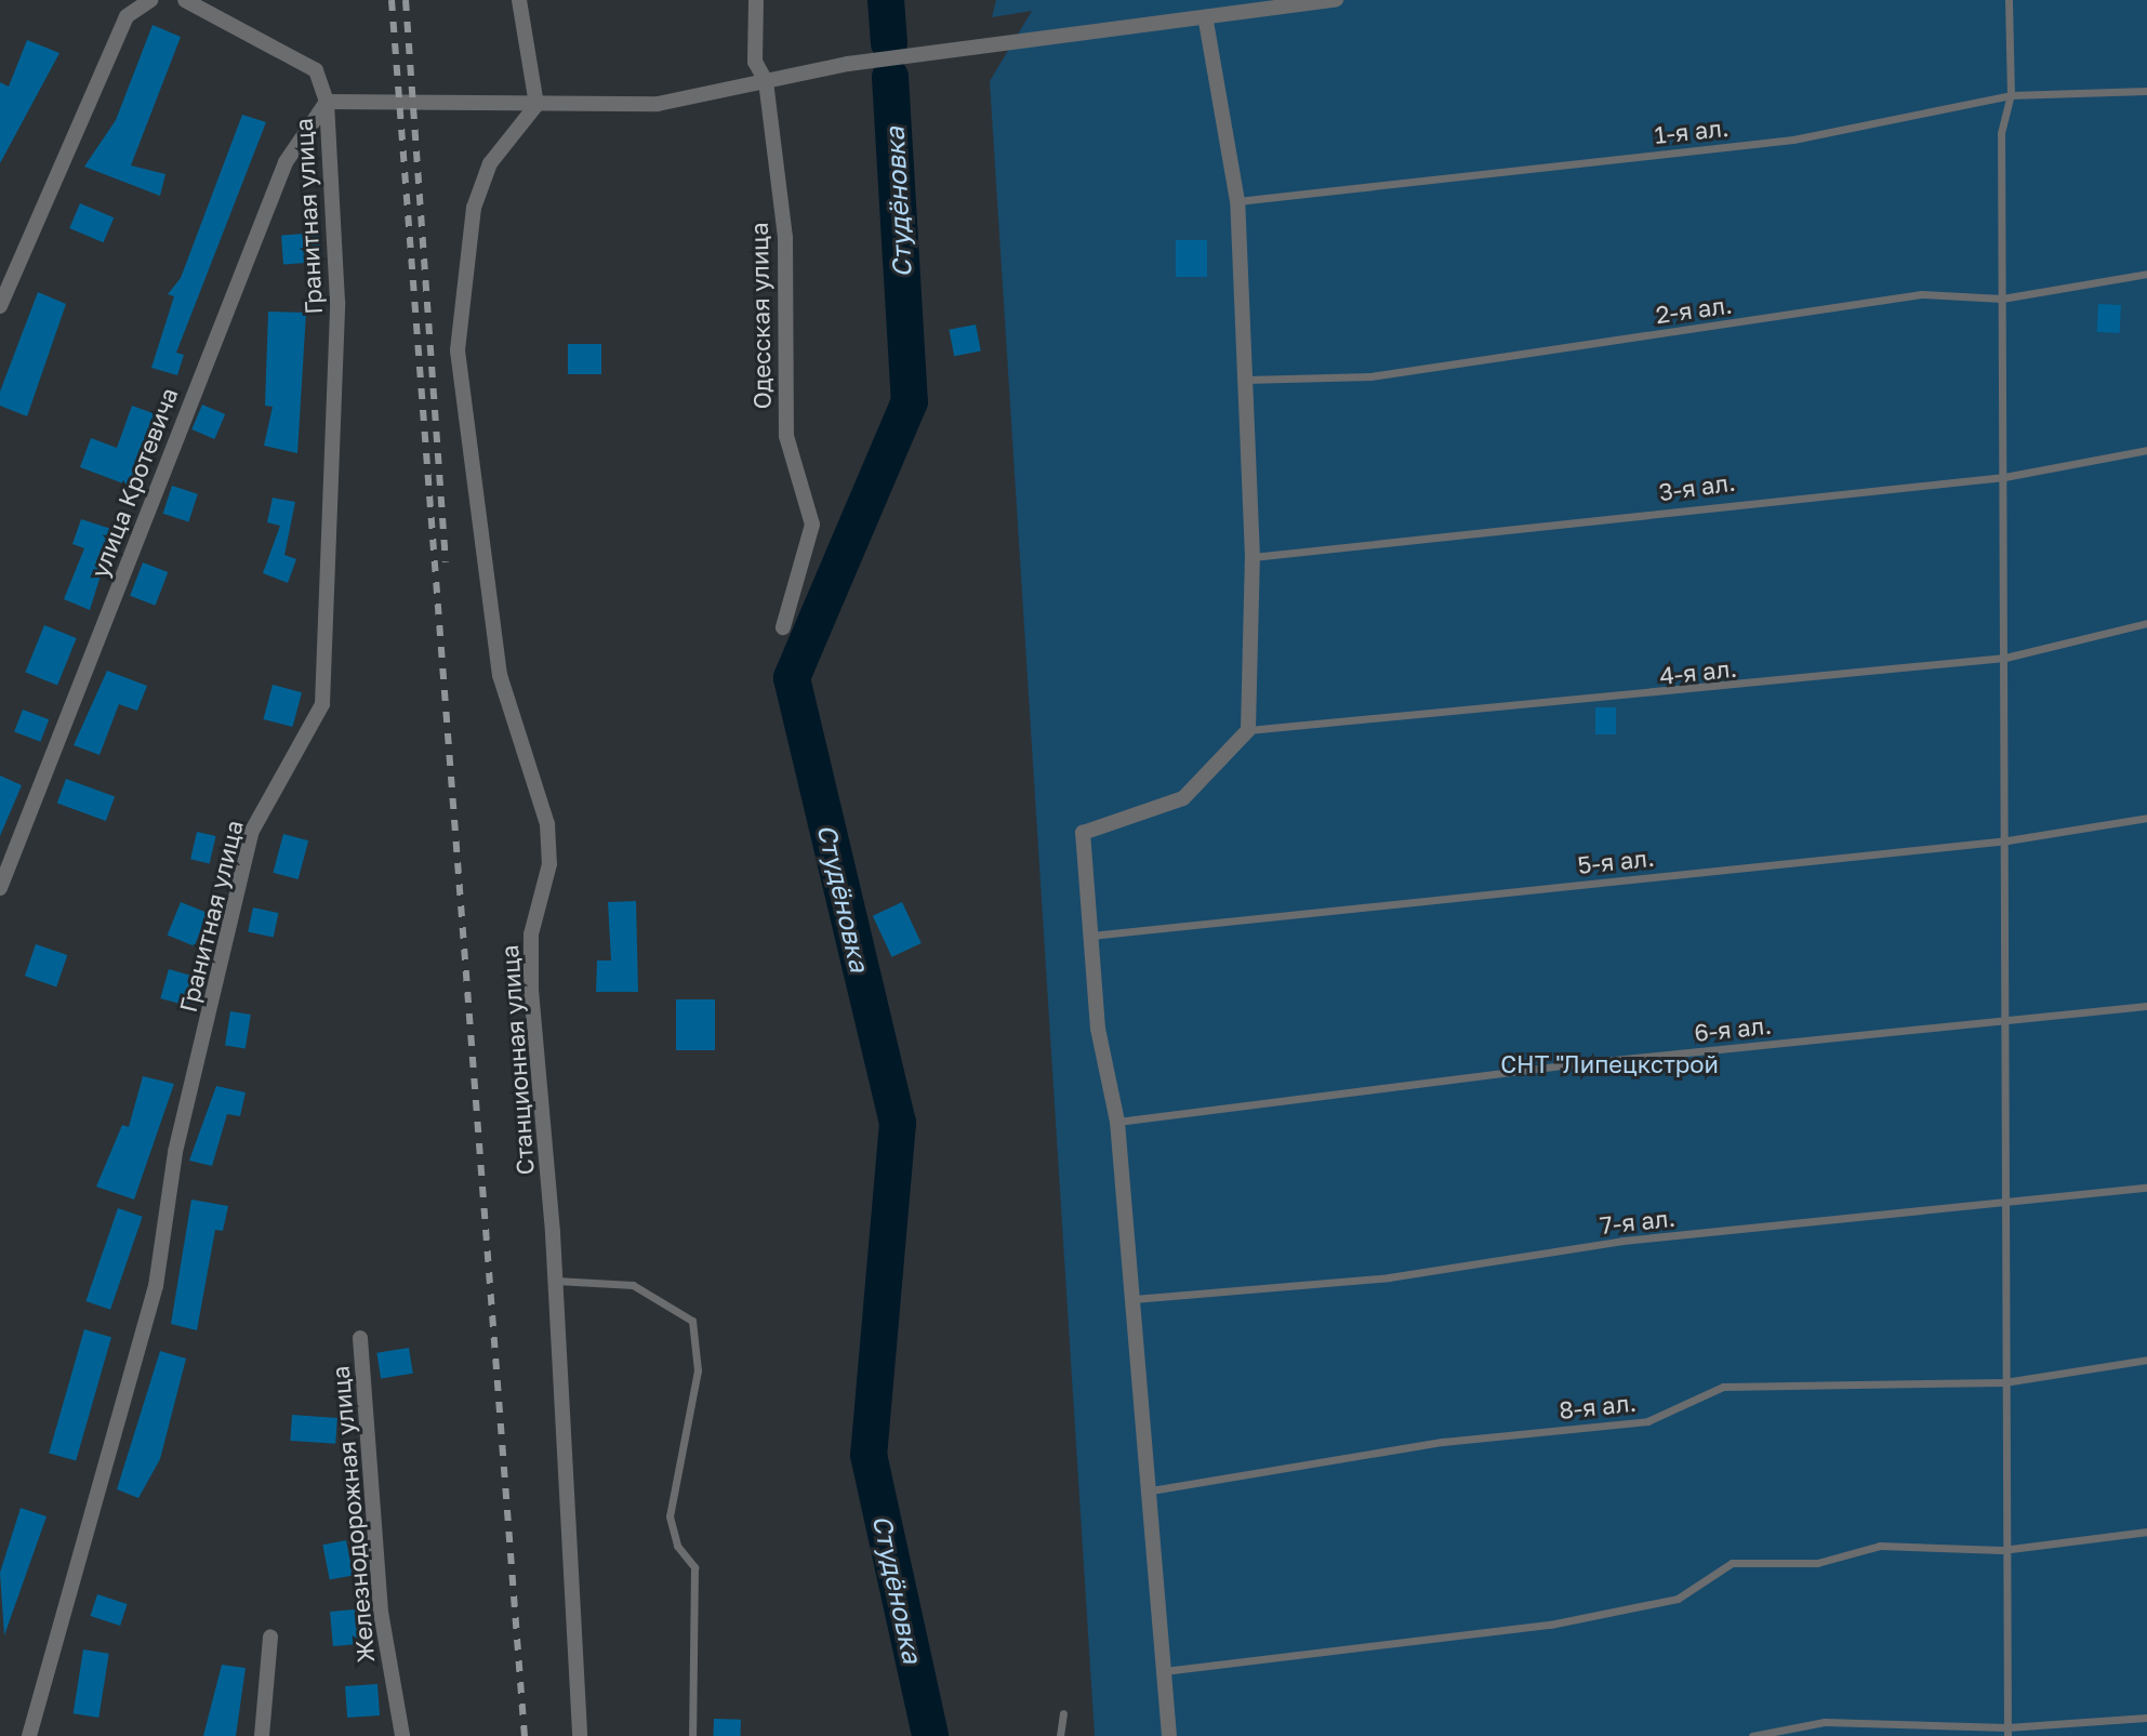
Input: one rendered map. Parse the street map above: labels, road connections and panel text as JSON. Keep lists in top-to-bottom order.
{
  "streets": {
    "street": [
      "Гранитная улица",
      "Одесская улица",
      "улица Кротевича",
      "Станционная улица",
      "Железнодорожная улица"
    ],
    "lane": [
      "1-я ал.",
      "2-я ал.",
      "3-я ал.",
      "4-я ал.",
      "5-я ал.",
      "6-я ал.",
      "7-я ал.",
      "8-я ал."
    ]
  },
  "crossings": [
    ["Гранитная улица", "улица Кротевича"]
  ],
  "water": ["Студёновка"],
  "parks": ["СНТ \"Липецкстрой"]
}
